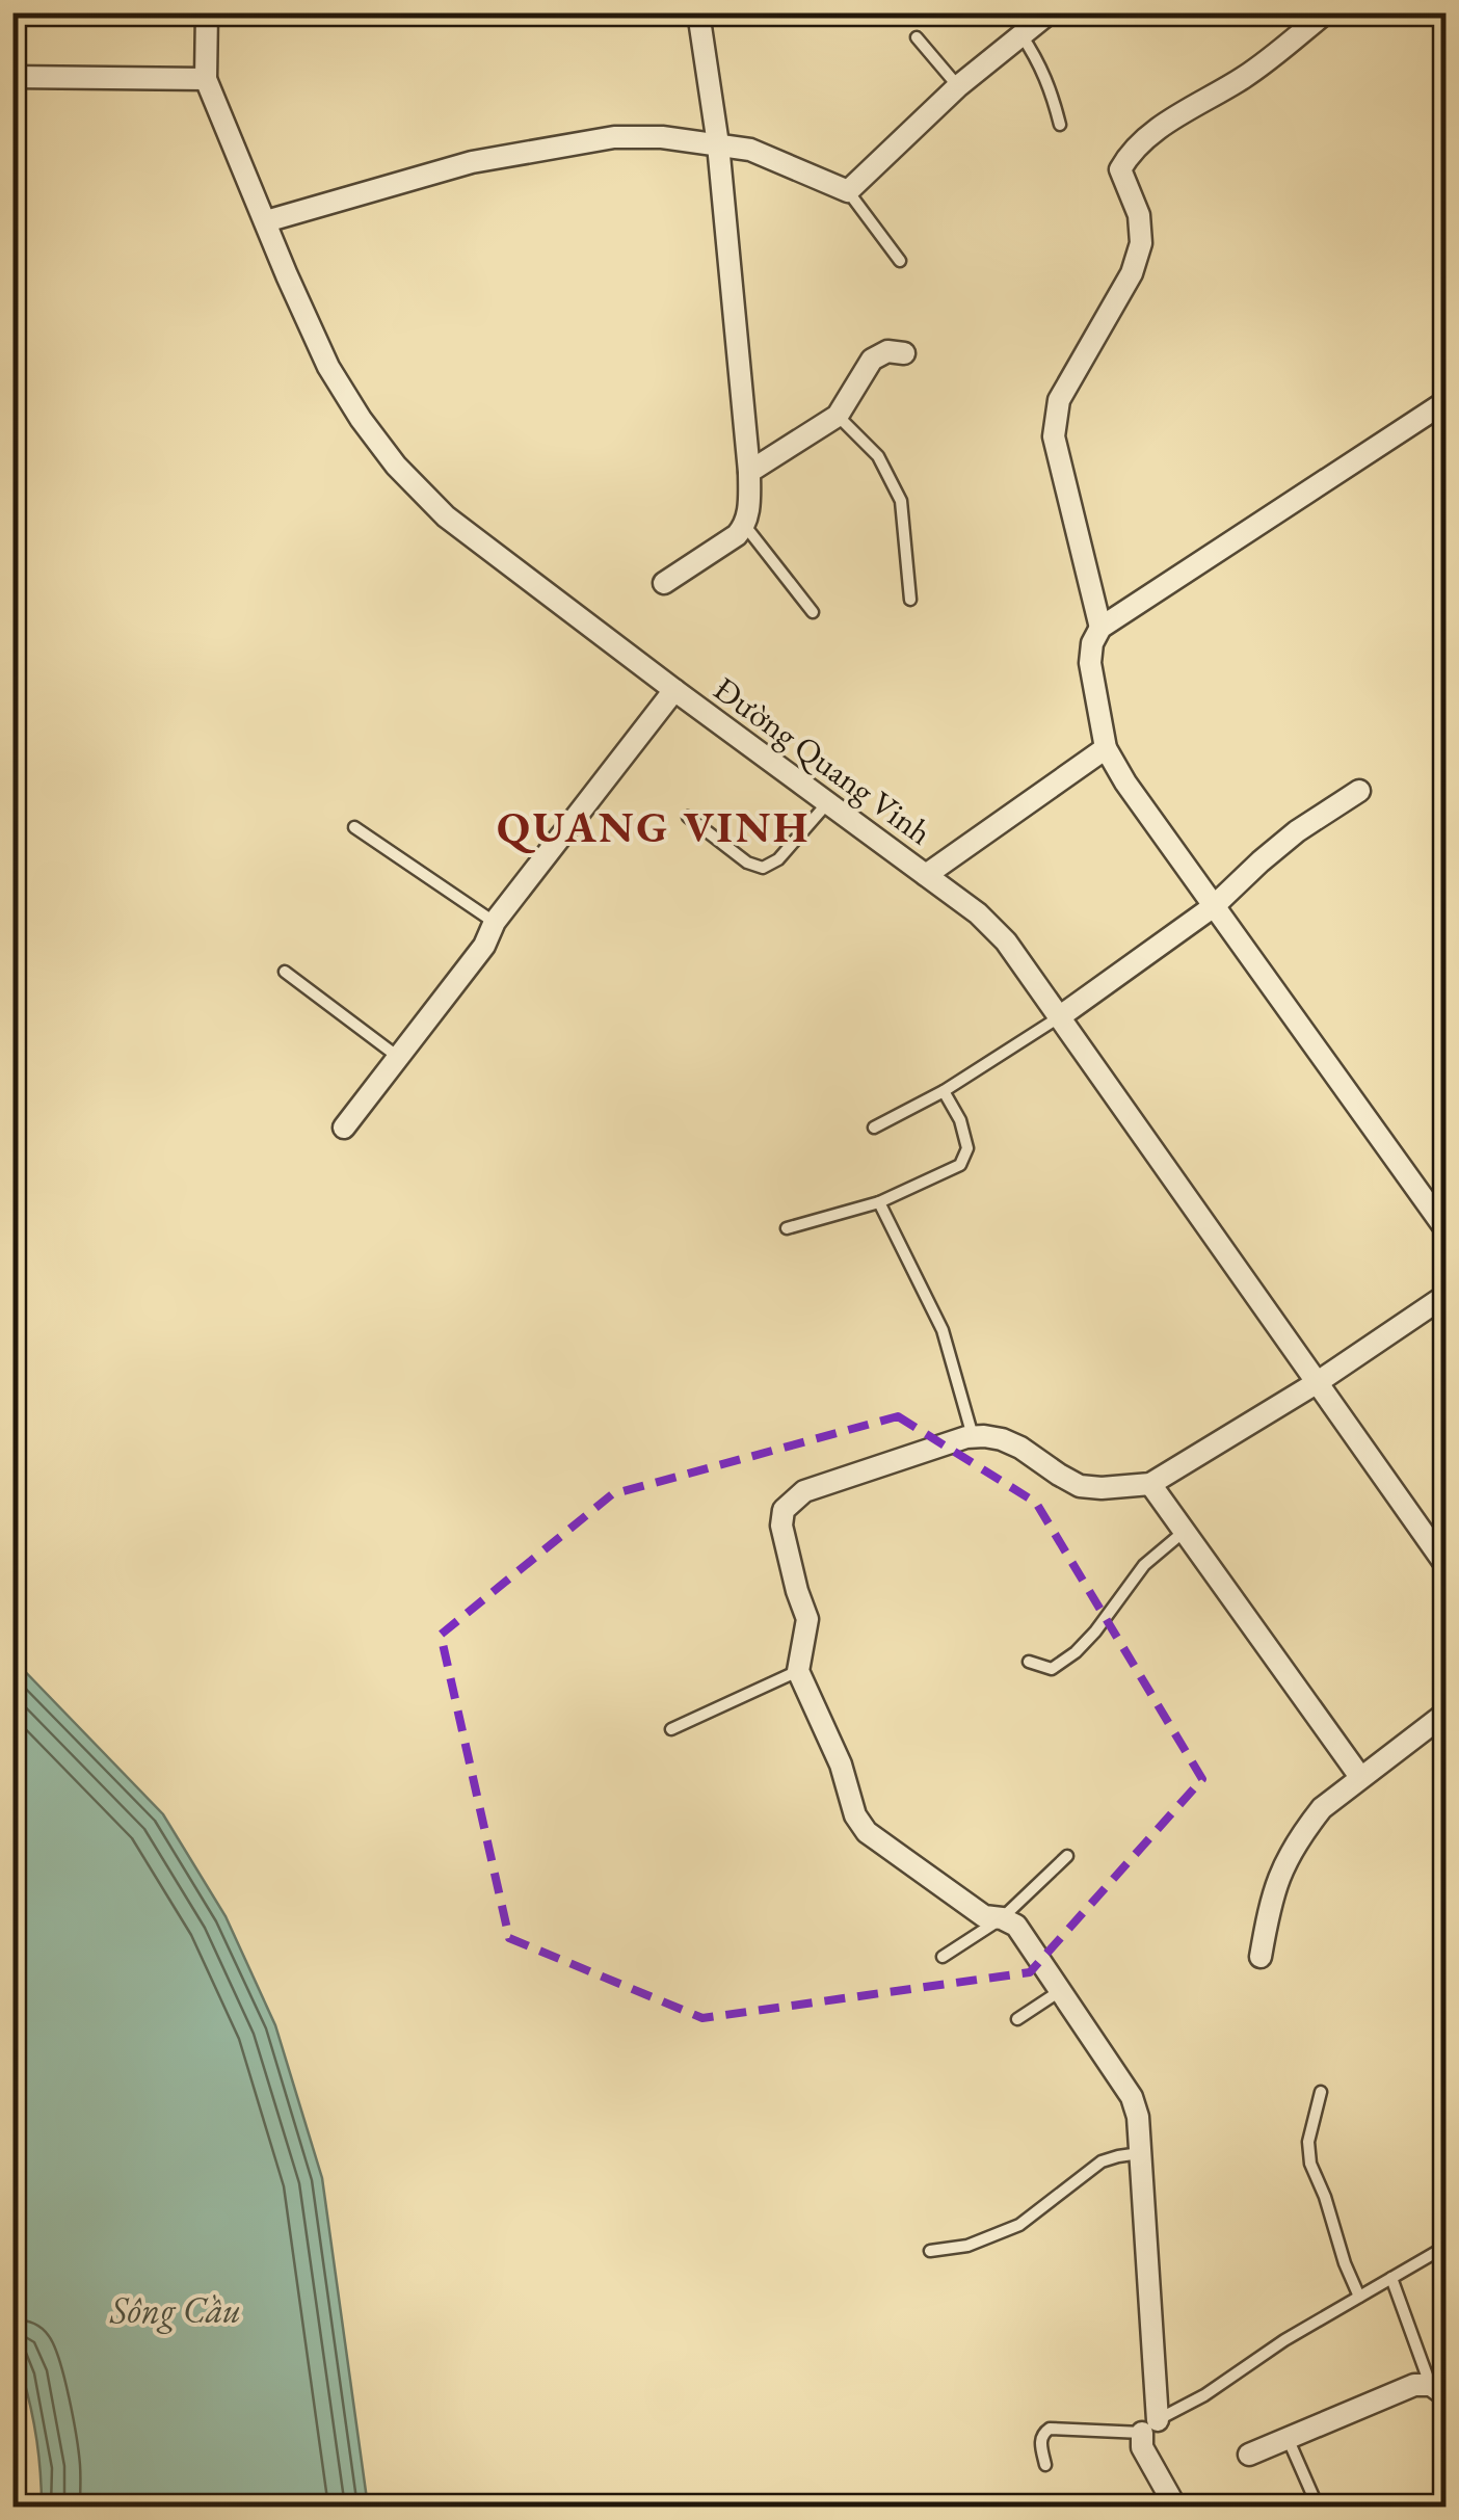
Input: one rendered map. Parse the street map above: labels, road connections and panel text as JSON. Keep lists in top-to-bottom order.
{
  "streets": {
    "street": ["Đường Quang Vinh"]
  },
  "districts": ["QUANG VINH"],
  "water": ["Sông Cầu"]
}
